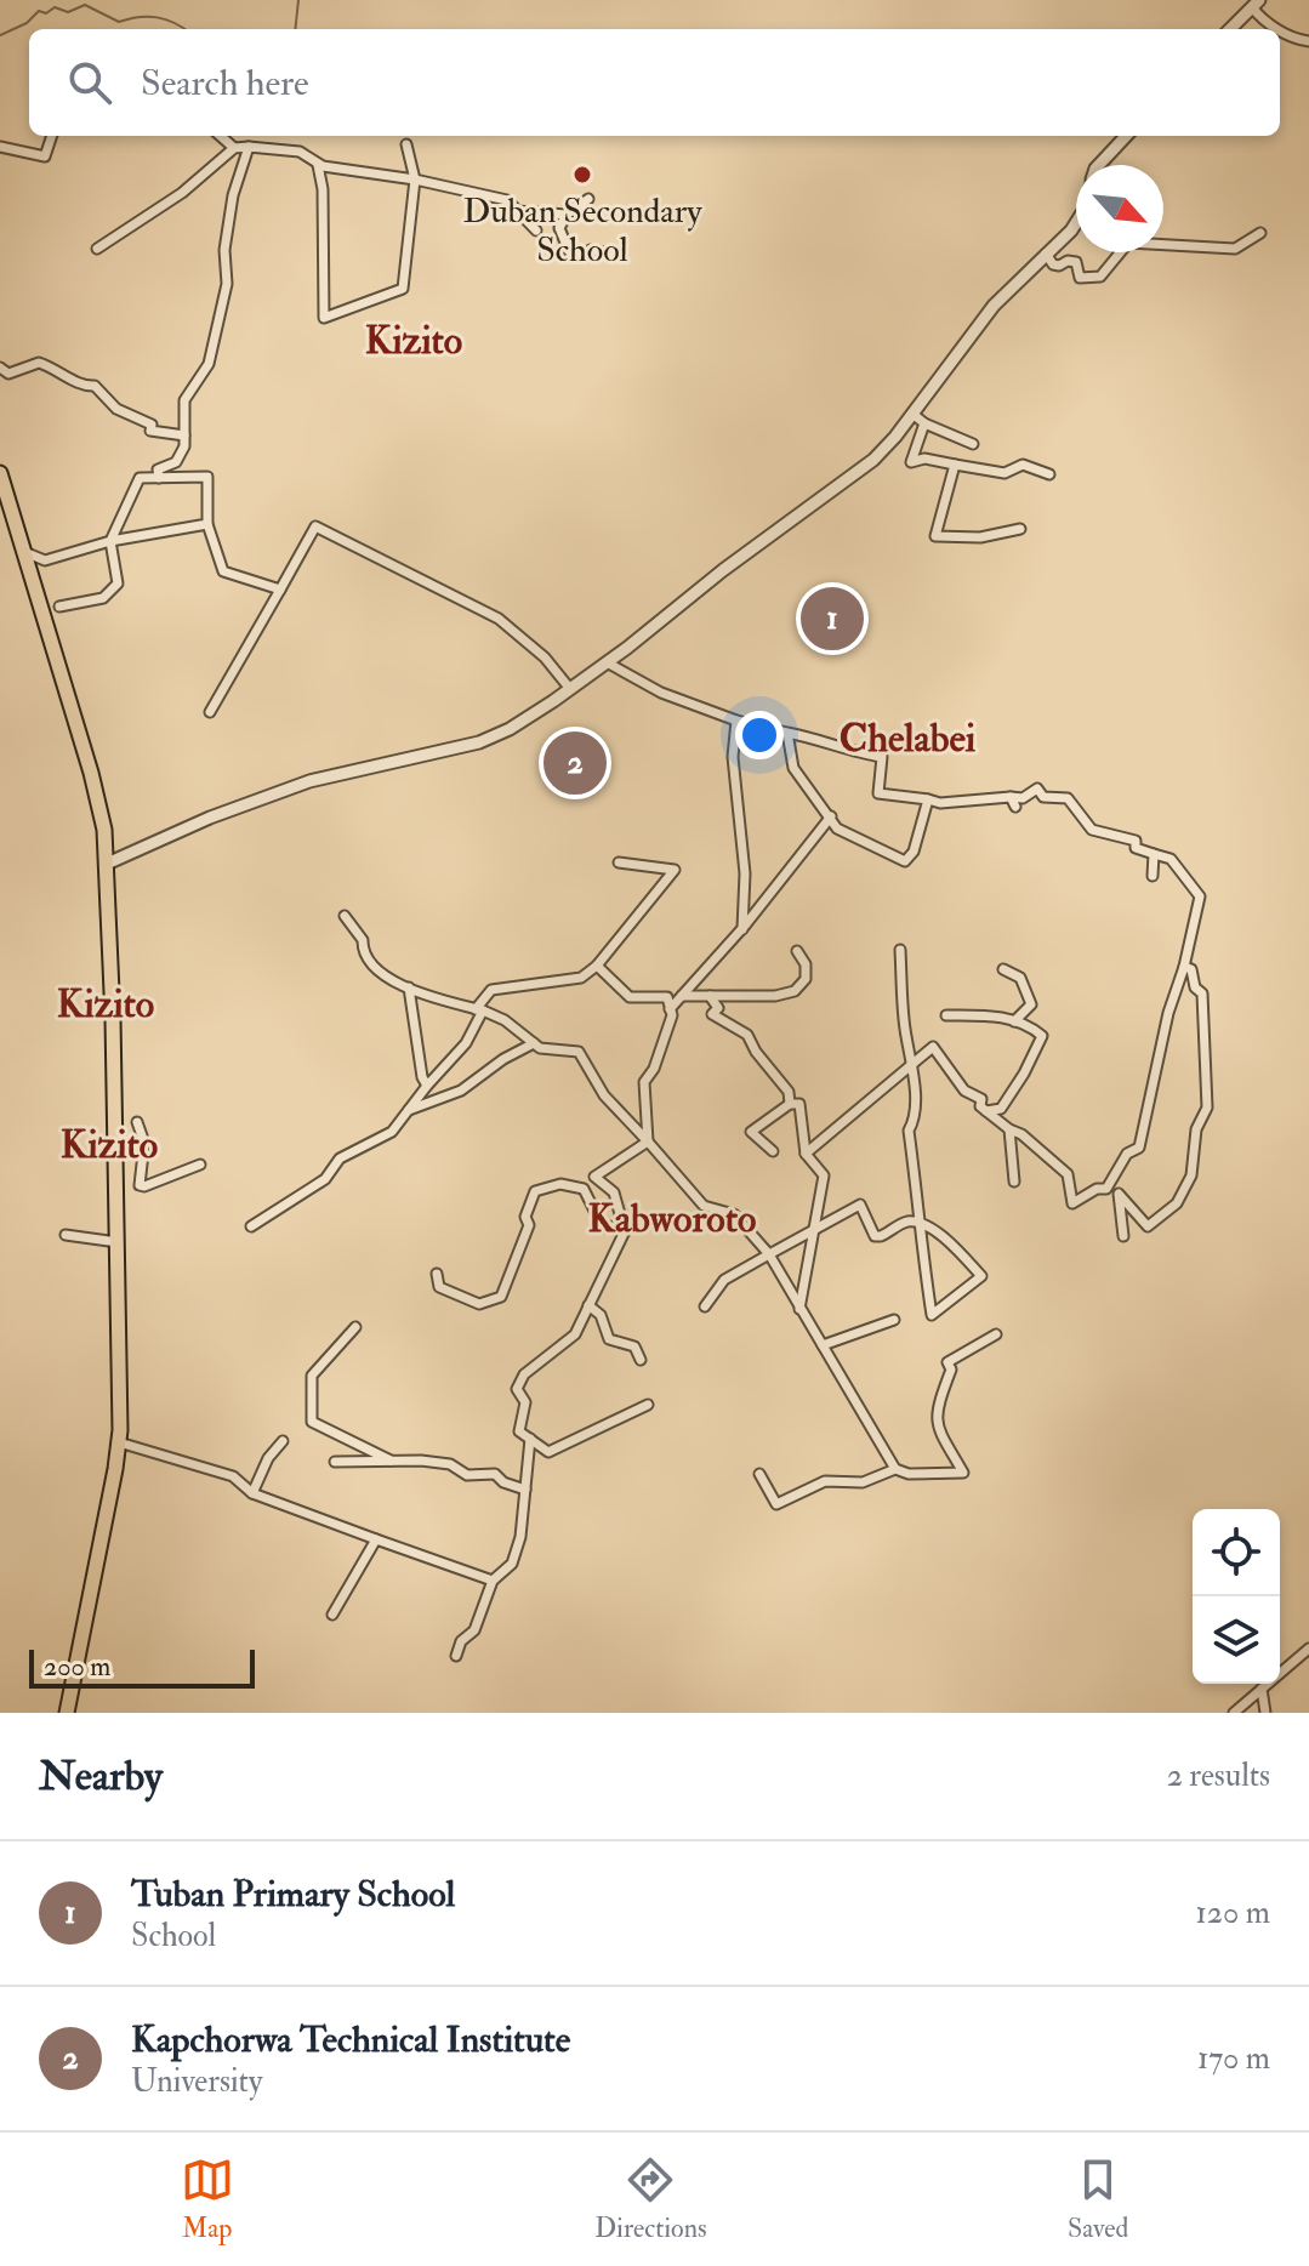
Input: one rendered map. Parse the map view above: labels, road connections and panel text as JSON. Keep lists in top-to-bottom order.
{
  "districts": [
    "Kizito",
    "Chelabei",
    "Kizito",
    "Kizito",
    "Kabworoto"
  ],
  "places": ["Duban Secondary School"],
  "scale_bar": "200 m",
  "north": "bottom right",
  "page": {
    "search": "Search here",
    "pins": ["1", "2"],
    "scale": "200 m",
    "heading": ["Nearby", "2 results"],
    "list": [
      {
        "mark": "1",
        "name": "Tuban Primary School",
        "note": "School",
        "value": "120 m"
      },
      {
        "mark": "2",
        "name": "Kapchorwa Technical Institute",
        "note": "University",
        "value": "170 m"
      }
    ],
    "nav": ["Map", "Directions", "Saved"]
  }
}
